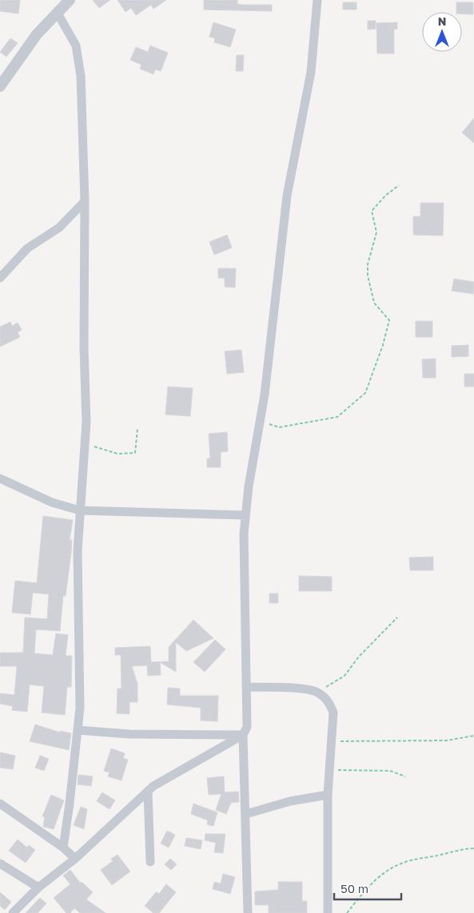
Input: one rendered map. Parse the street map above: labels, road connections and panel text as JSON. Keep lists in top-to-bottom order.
{
  "scale_bar": "50 m",
  "north": "top"
}
